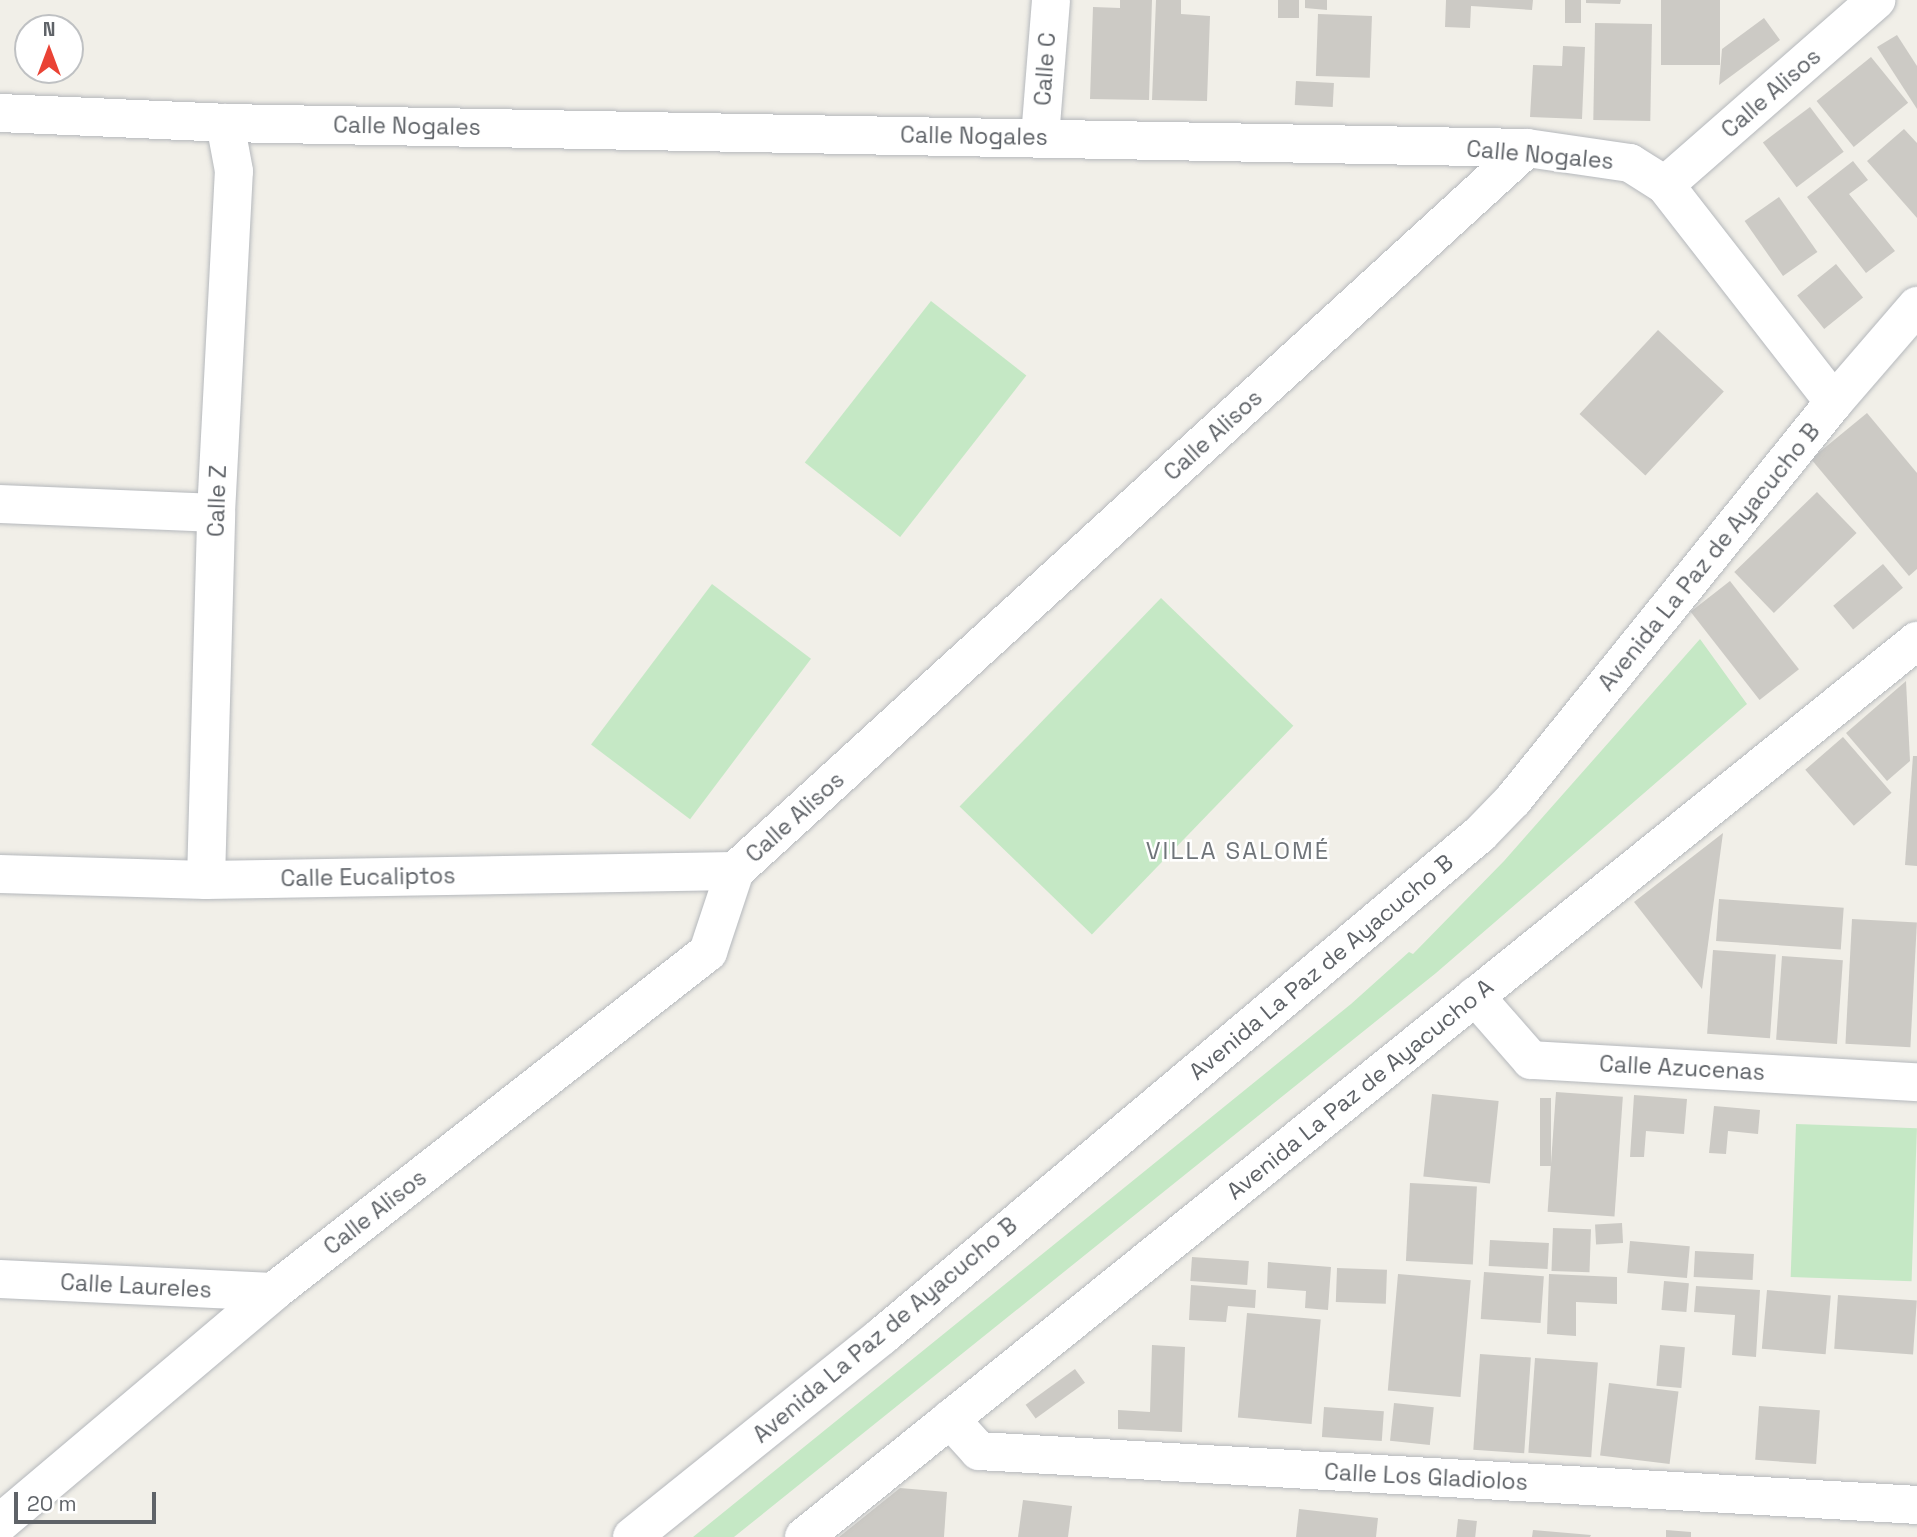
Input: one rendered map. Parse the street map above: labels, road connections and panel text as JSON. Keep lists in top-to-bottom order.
{
  "streets": {
    "street": [
      "Calle C",
      "Calle Alisos",
      "Calle Nogales",
      "Calle Z",
      "Avenida La Paz de Ayacucho B",
      "Calle Eucaliptos",
      "Calle Azucenas",
      "Avenida La Paz de Ayacucho A",
      "Calle Laureles",
      "Calle Los Gladiolos"
    ]
  },
  "crossings": [
    ["Calle C", "Calle Nogales"],
    ["Calle Alisos", "Calle Nogales"],
    ["Calle Alisos", "Calle Eucaliptos"],
    ["Calle Alisos", "Calle Laureles"],
    ["Calle Nogales", "Calle Z"],
    ["Calle Nogales", "Avenida La Paz de Ayacucho B"],
    ["Calle Z", "Calle Eucaliptos"],
    ["Calle Azucenas", "Avenida La Paz de Ayacucho A"],
    ["Avenida La Paz de Ayacucho A", "Calle Los Gladiolos"]
  ],
  "districts": ["VILLA SALOMÉ"],
  "scale_bar": "20 m",
  "north": "top"
}
